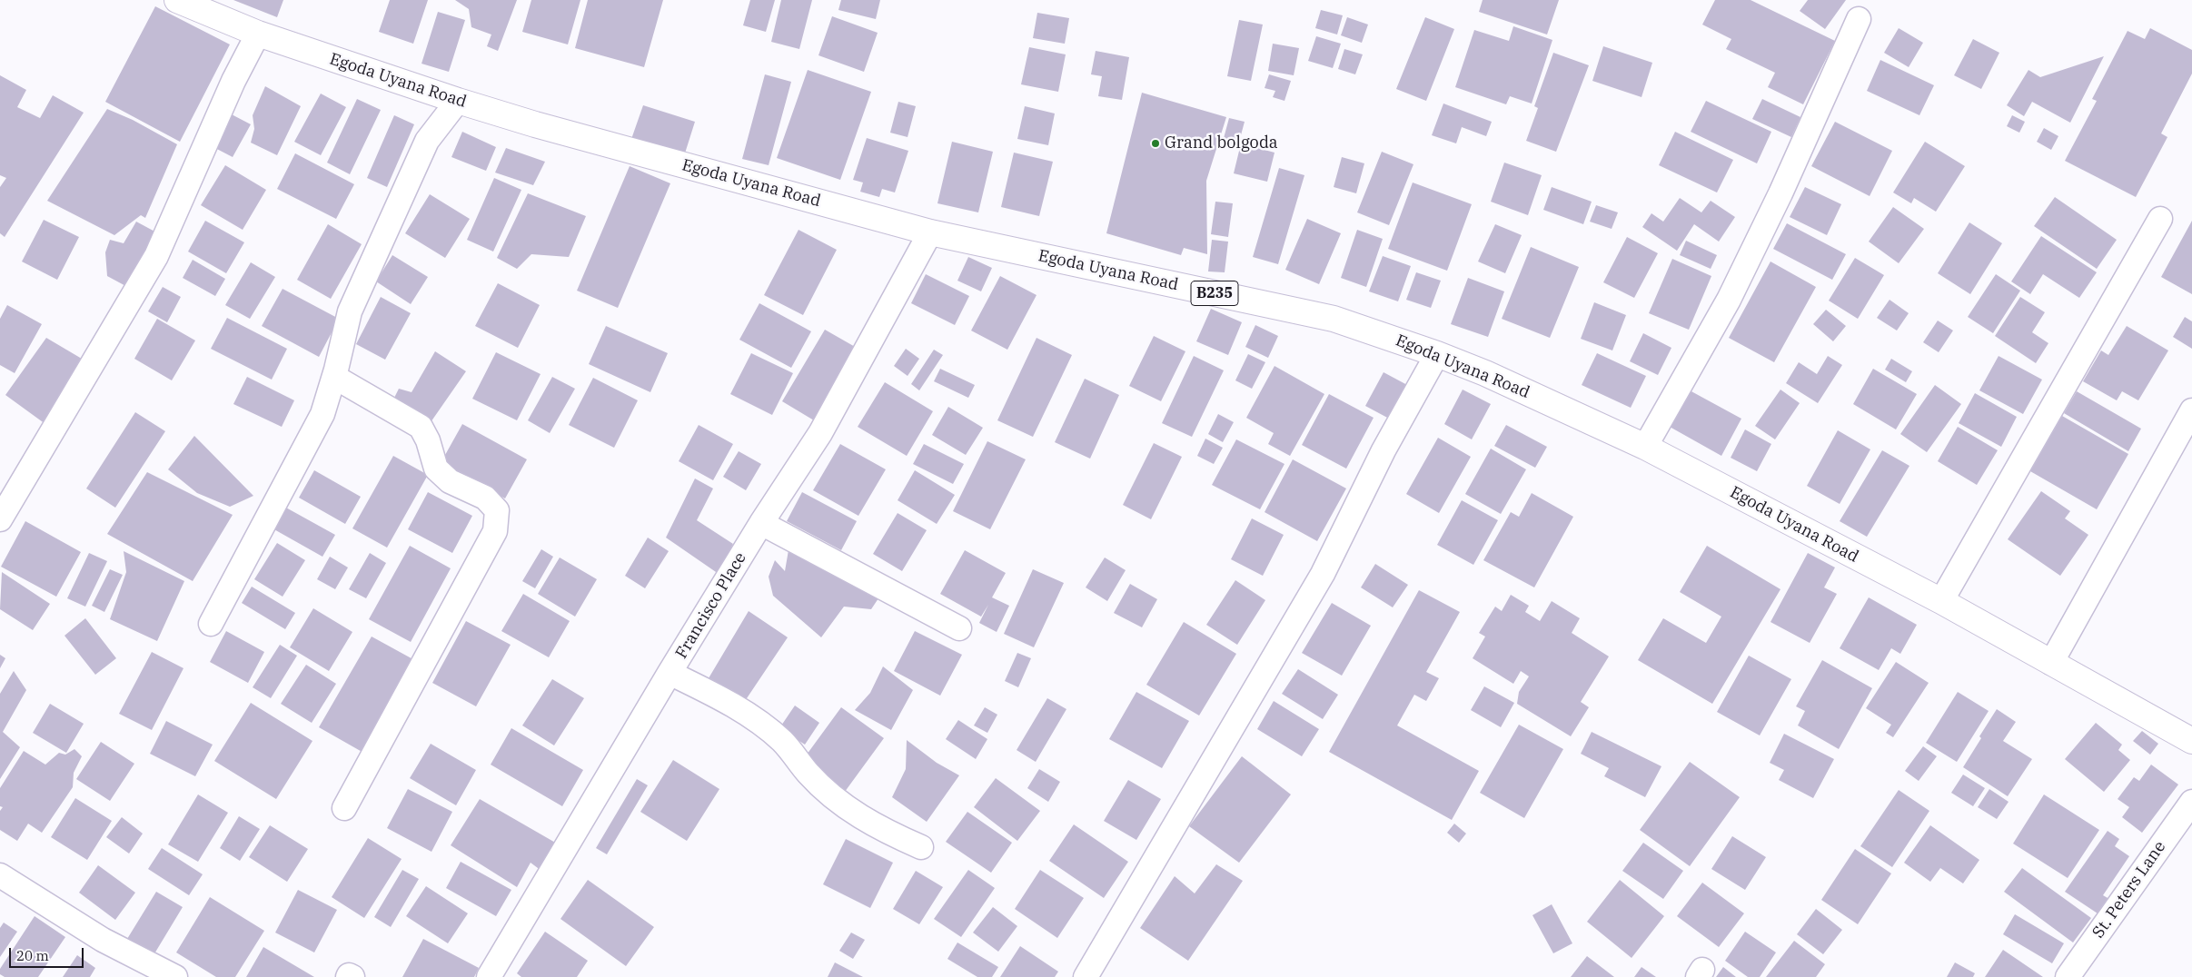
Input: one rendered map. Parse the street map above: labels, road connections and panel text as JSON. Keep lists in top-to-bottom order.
{
  "streets": {
    "main road": ["Egoda Uyana Road", "B235"],
    "street": ["Francisco Place", "St. Peters Lane"]
  },
  "crossings": [
    ["Egoda Uyana Road", "Francisco Place"]
  ],
  "places": ["Grand bolgoda"],
  "scale_bar": "20 m"
}
